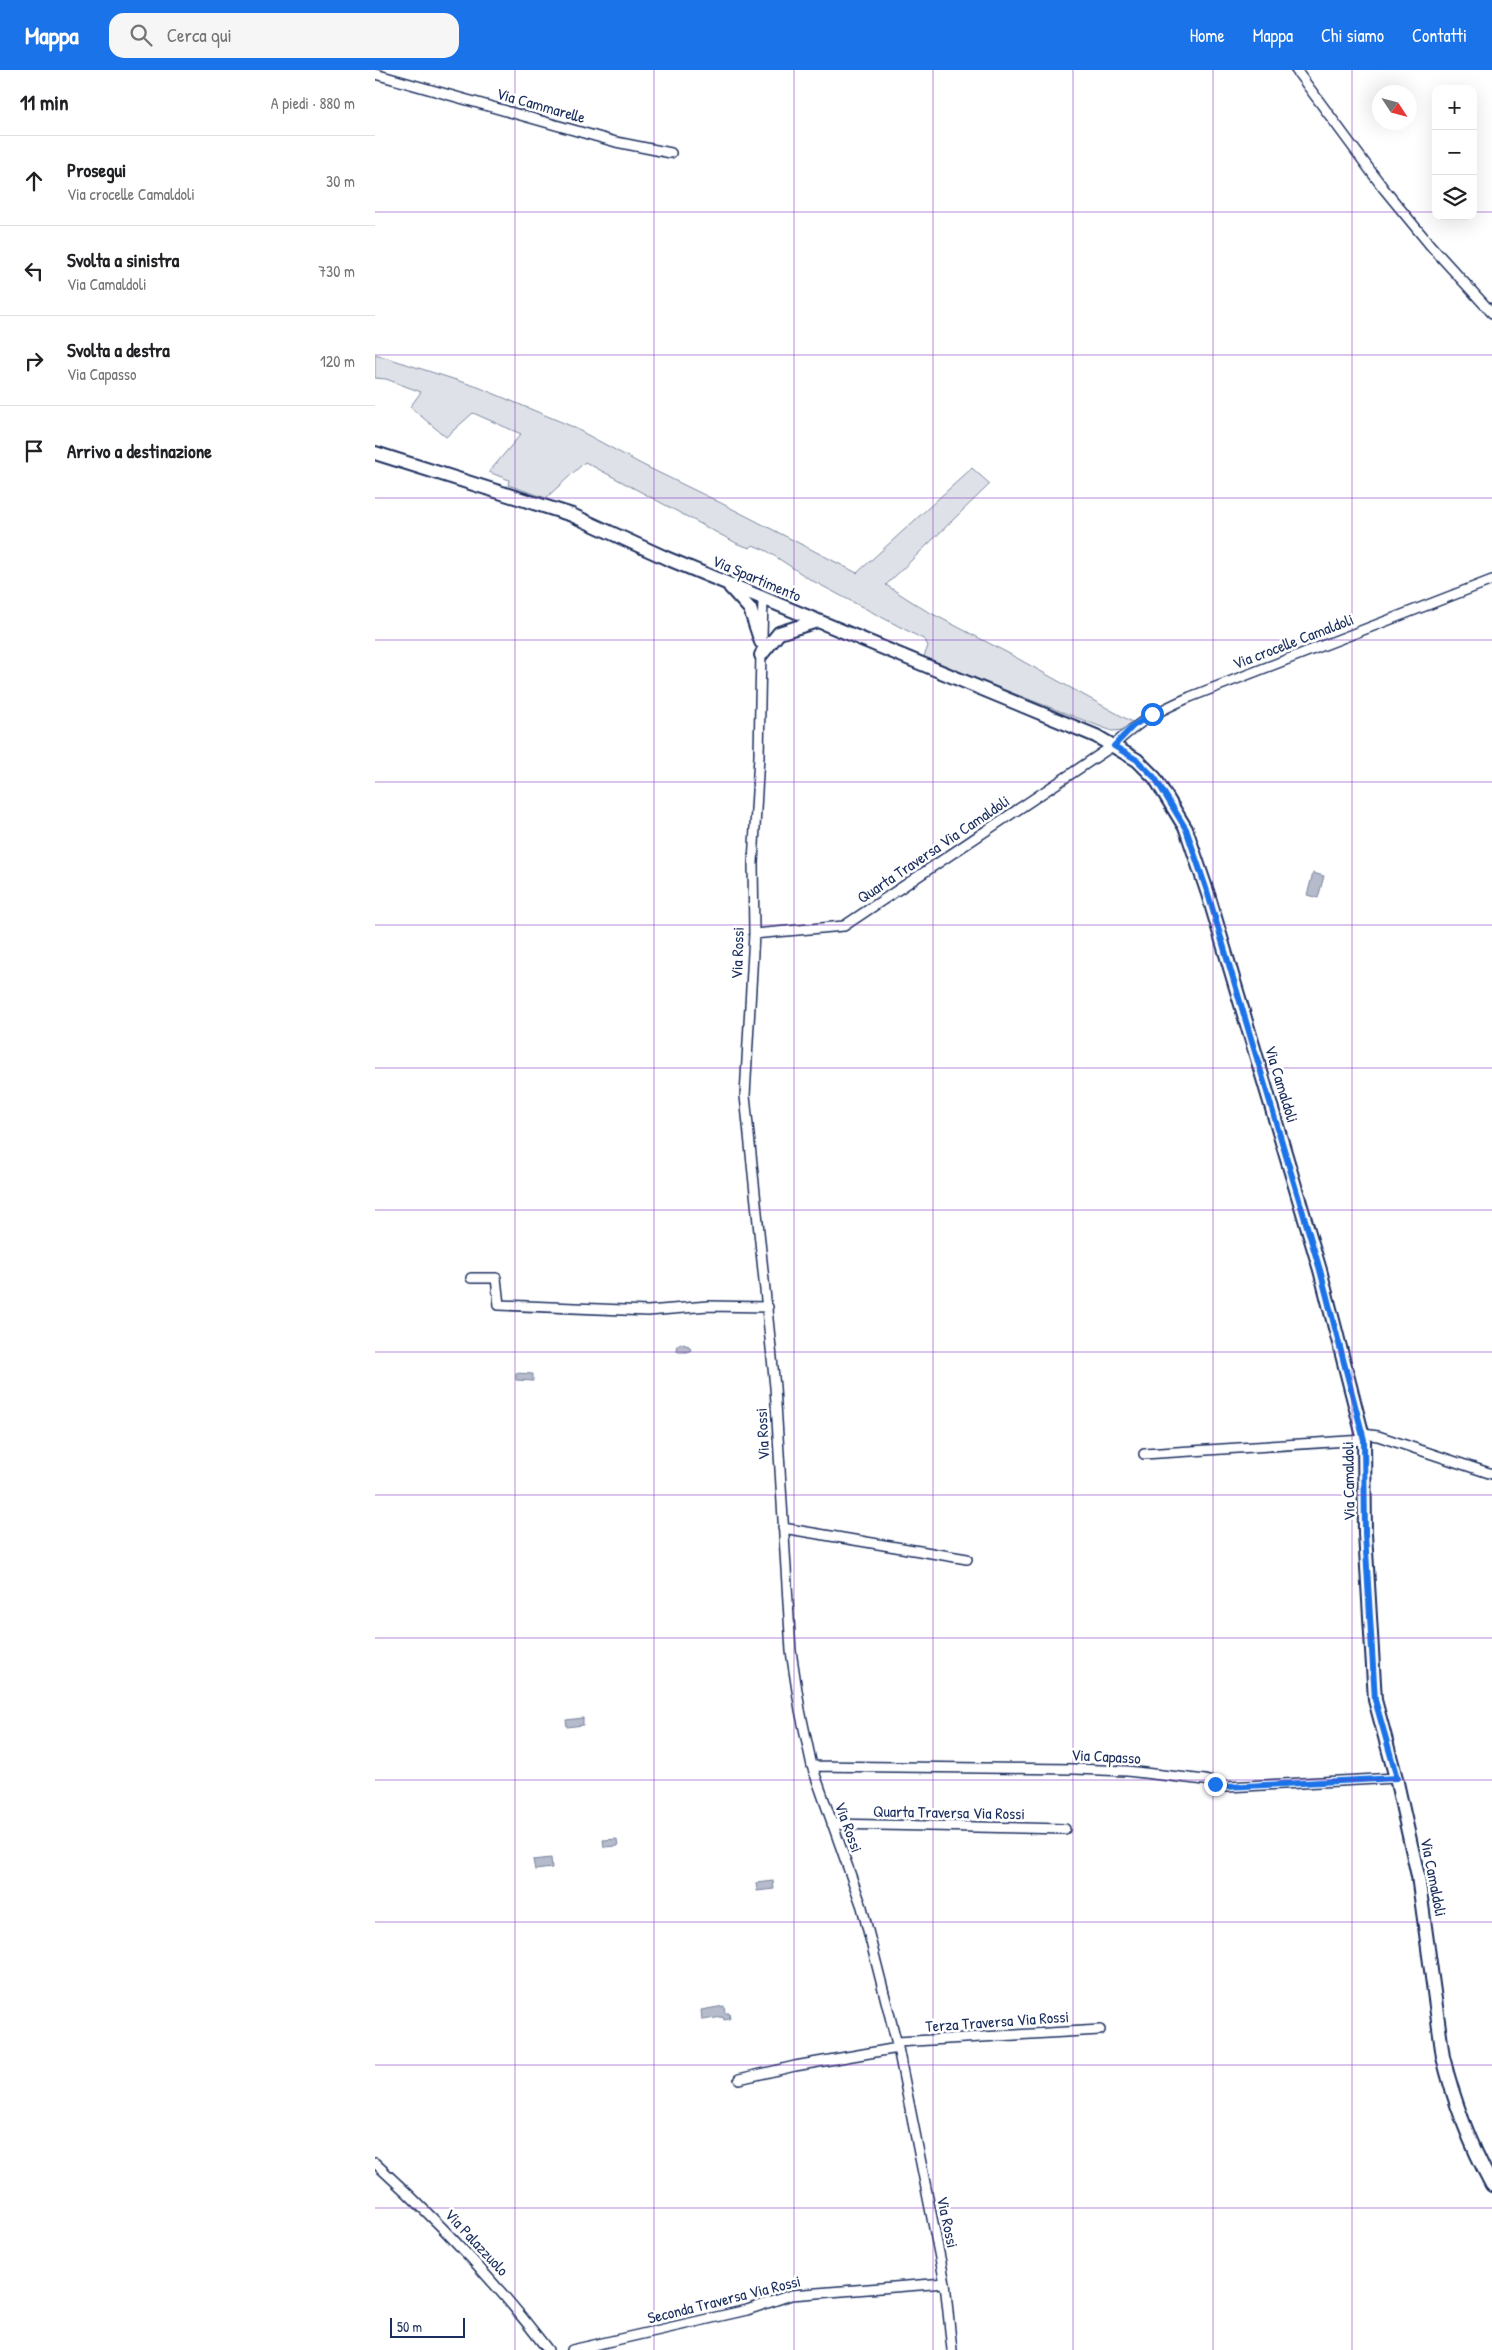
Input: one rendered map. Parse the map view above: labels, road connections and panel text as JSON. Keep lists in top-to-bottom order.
{
  "streets": {
    "street": [
      "Via Cammarelle",
      "Via Spartimento",
      "Via crocelle Camaldoli",
      "Quarta Traversa Via Camaldoli",
      "Via Rossi",
      "Via Camaldoli",
      "Via Capasso",
      "Quarta Traversa Via Rossi",
      "Terza Traversa Via Rossi",
      "Via Palazzuolo",
      "Seconda Traversa Via Rossi"
    ]
  },
  "crossings": [
    ["Via Spartimento", "Via crocelle Camaldoli"],
    ["Via Spartimento", "Quarta Traversa Via Camaldoli"],
    ["Via Spartimento", "Via Rossi"],
    ["Via Spartimento", "Via Camaldoli"],
    ["Via crocelle Camaldoli", "Quarta Traversa Via Camaldoli"],
    ["Via crocelle Camaldoli", "Via Camaldoli"],
    ["Quarta Traversa Via Camaldoli", "Via Rossi"],
    ["Quarta Traversa Via Camaldoli", "Via Camaldoli"],
    ["Via Rossi", "Via Capasso"],
    ["Via Rossi", "Quarta Traversa Via Rossi"],
    ["Via Rossi", "Terza Traversa Via Rossi"],
    ["Via Rossi", "Seconda Traversa Via Rossi"],
    ["Via Camaldoli", "Via Capasso"]
  ],
  "scale_bar": "50 m",
  "north": "bottom right",
  "page": {
    "header": "Mappa",
    "search": "Cerca qui",
    "nav": [
      "Home",
      "Mappa",
      "Chi siamo",
      "Contatti"
    ],
    "heading": ["11 min", "A piedi · 880 m"],
    "map_buttons": ["+", "−"],
    "list": [
      ["Prosegui", "Via crocelle Camaldoli", "30 m"],
      ["Svolta a sinistra", "Via Camaldoli", "730 m"],
      ["Svolta a destra", "Via Capasso", "120 m"],
      "Arrivo a destinazione"
    ],
    "scale": "50 m"
  }
}
